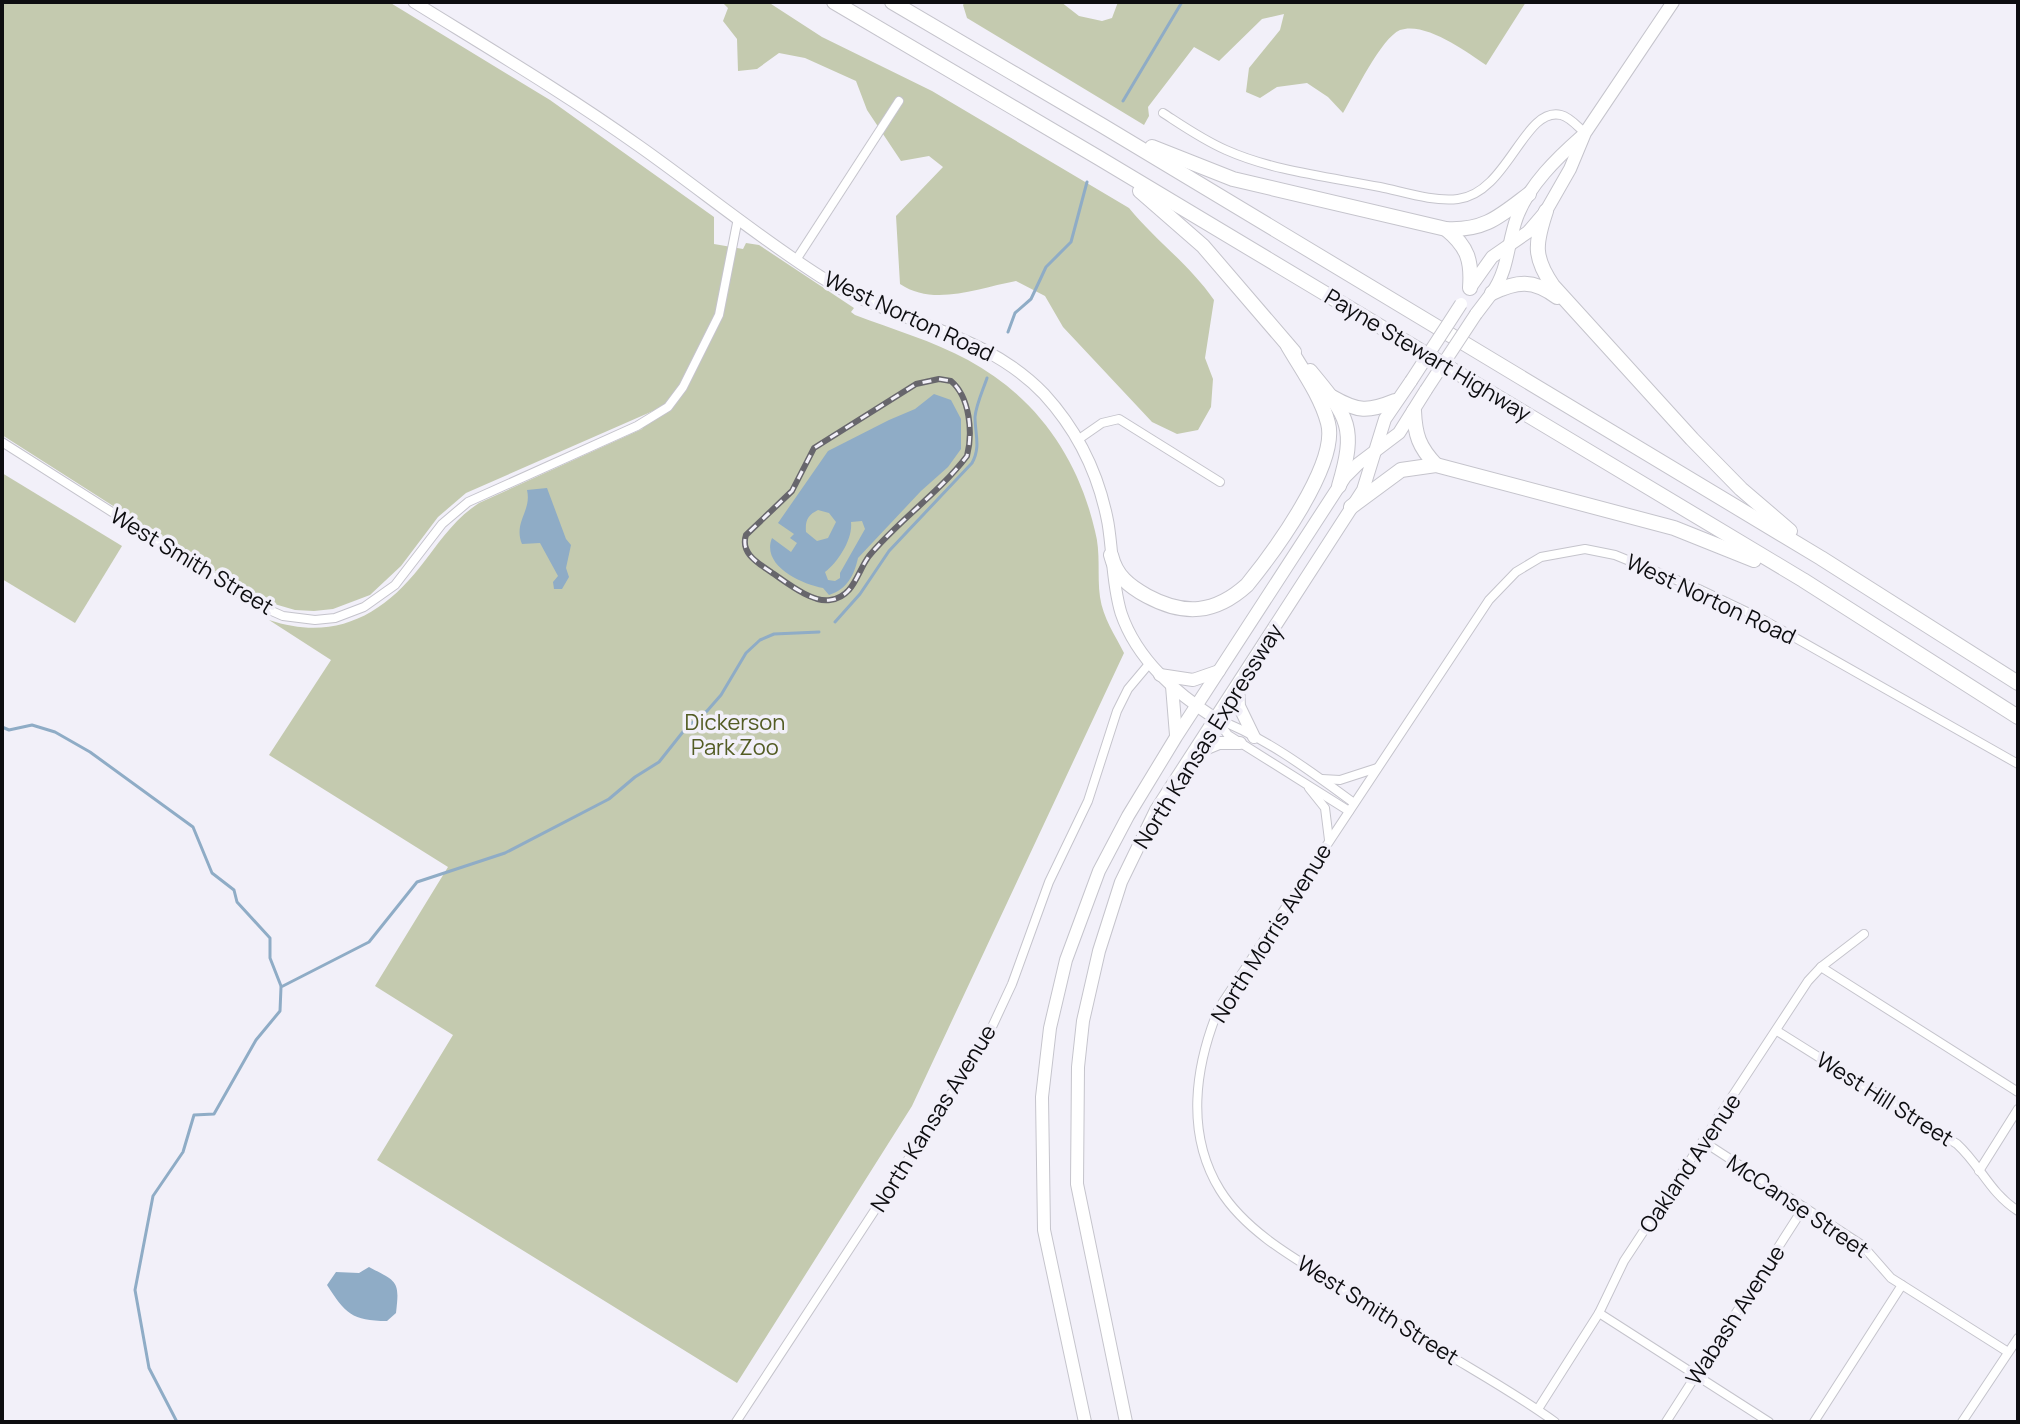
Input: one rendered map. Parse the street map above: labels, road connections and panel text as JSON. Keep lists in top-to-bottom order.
{
  "streets": {
    "highway": ["Payne Stewart Highway"],
    "main road": ["West Norton Road", "North Kansas Expressway"],
    "street": [
      "West Smith Street",
      "North Morris Avenue",
      "West Hill Street",
      "North Kansas Avenue",
      "Oakland Avenue",
      "McCanse Street",
      "Wabash Avenue"
    ]
  },
  "crossings": [
    ["West Norton Road", "West Smith Street"],
    ["West Norton Road", "North Kansas Expressway"],
    ["West Norton Road", "North Morris Avenue"],
    ["West Norton Road", "North Kansas Avenue"],
    ["West Smith Street", "North Morris Avenue"],
    ["West Smith Street", "Oakland Avenue"],
    ["West Hill Street", "Oakland Avenue"],
    ["Oakland Avenue", "McCanse Street"],
    ["McCanse Street", "Wabash Avenue"]
  ],
  "parks": ["Dickerson Park Zoo"]
}
